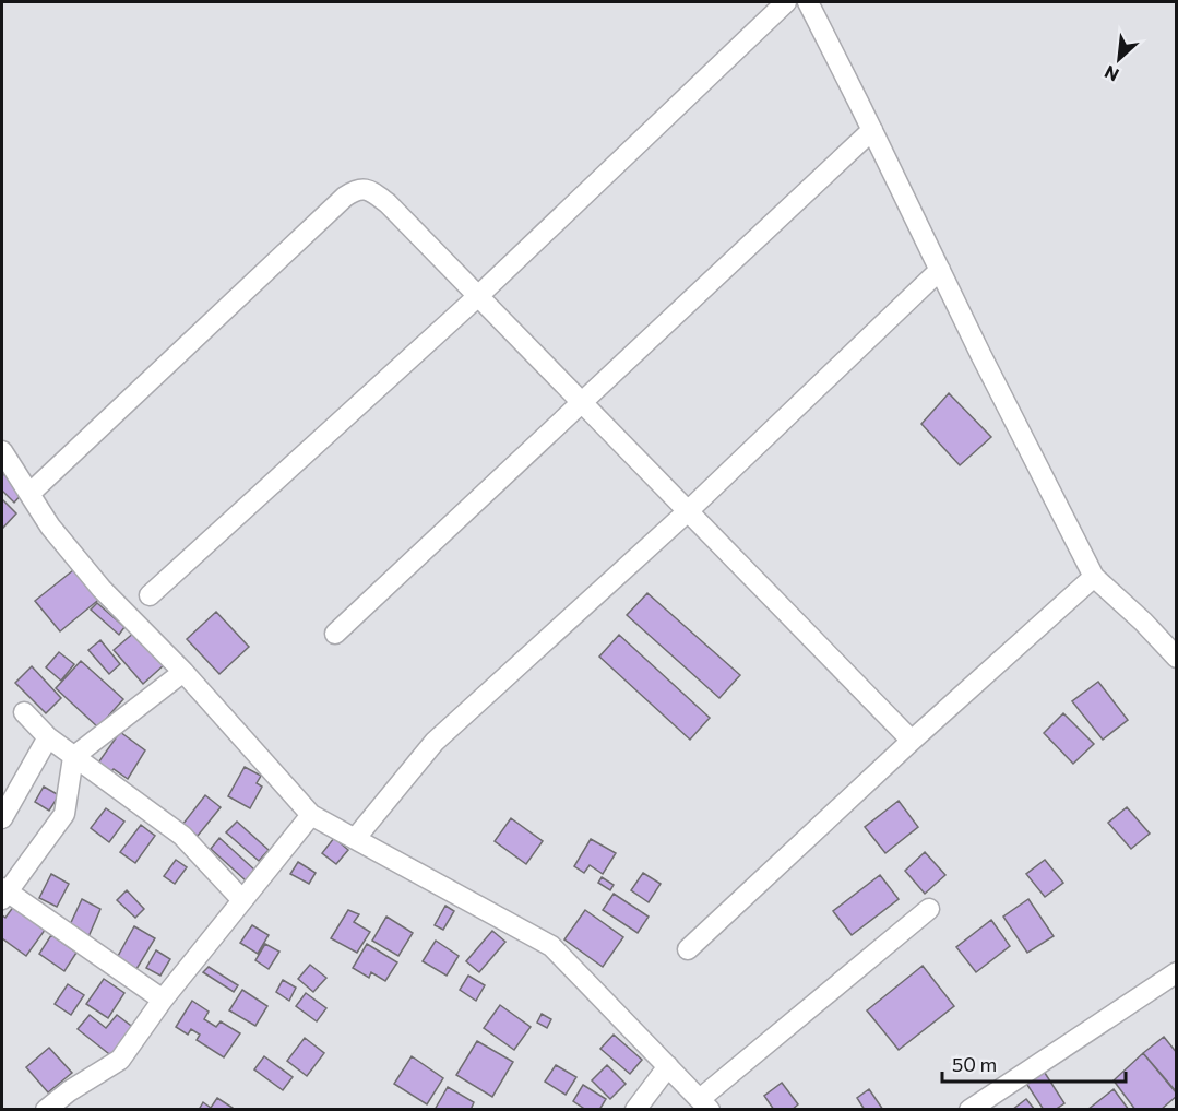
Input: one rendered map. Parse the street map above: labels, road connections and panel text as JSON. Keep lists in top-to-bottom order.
{
  "scale_bar": "50 m",
  "north": "bottom left"
}
